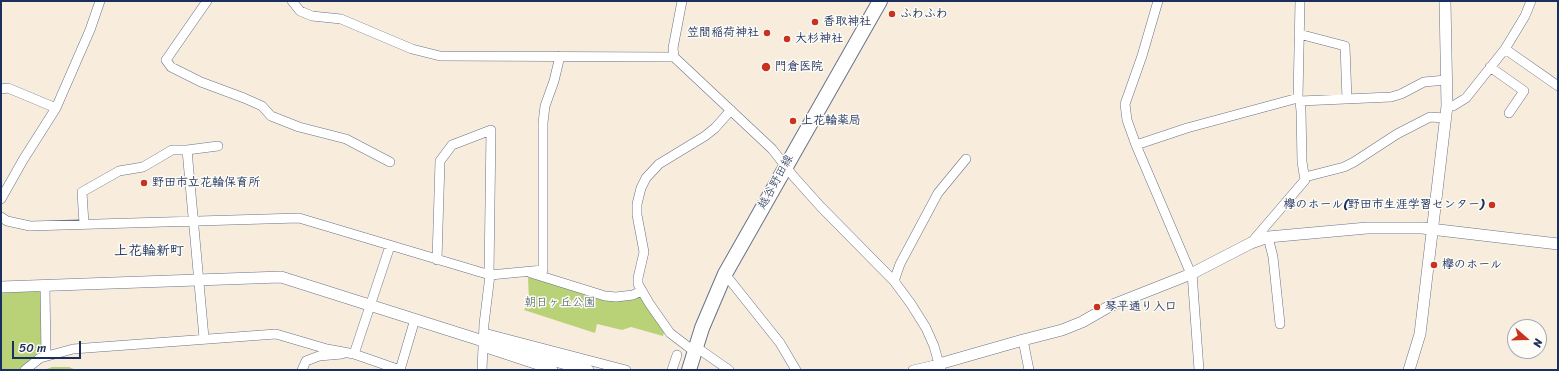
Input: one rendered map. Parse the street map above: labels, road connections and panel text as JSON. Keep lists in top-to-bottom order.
{
  "streets": {
    "main road": ["越谷野田線"]
  },
  "districts": ["上花輪新町"],
  "parks": ["朝日ヶ丘公園"],
  "places": [
    "ふわふわ",
    "香取神社",
    "笠間稲荷神社",
    "大杉神社",
    "門倉医院",
    "上花輪薬局",
    "野田市立花輪保育所",
    "欅のホール(野田市生涯学習センター)",
    "欅のホール",
    "琴平通り入口"
  ],
  "scale_bar": "50 m",
  "north": "right"
}
